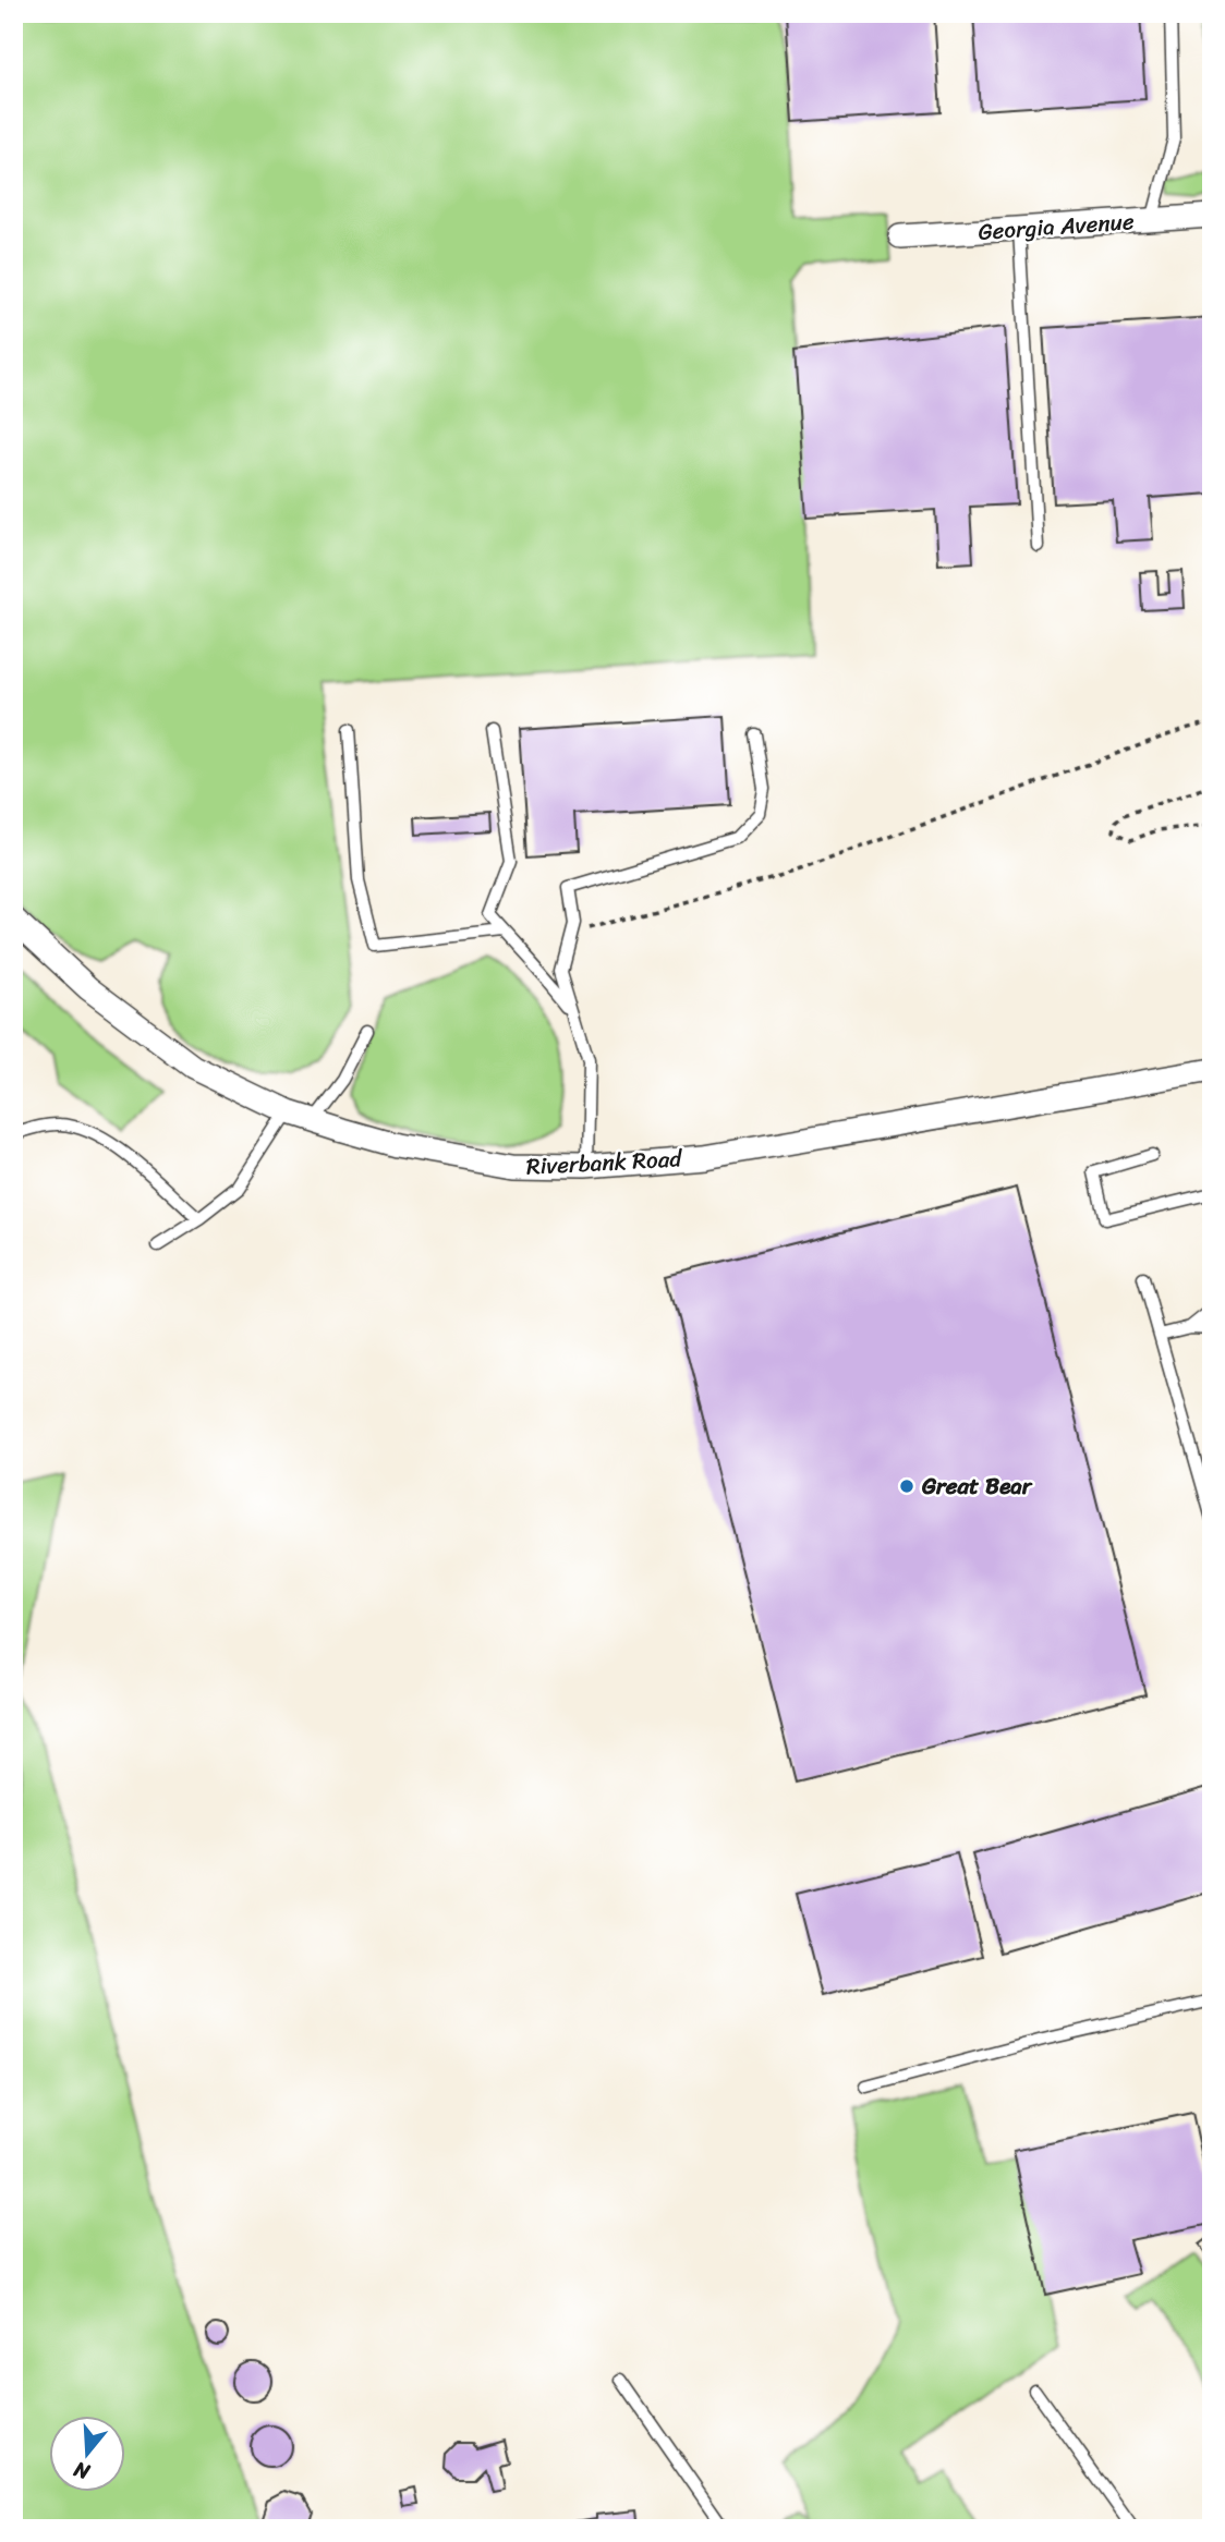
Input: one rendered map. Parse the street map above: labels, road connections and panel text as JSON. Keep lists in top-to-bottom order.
{
  "streets": {
    "street": ["Georgia Avenue", "Riverbank Road"]
  },
  "places": ["Great Bear"],
  "north": "bottom"
}
